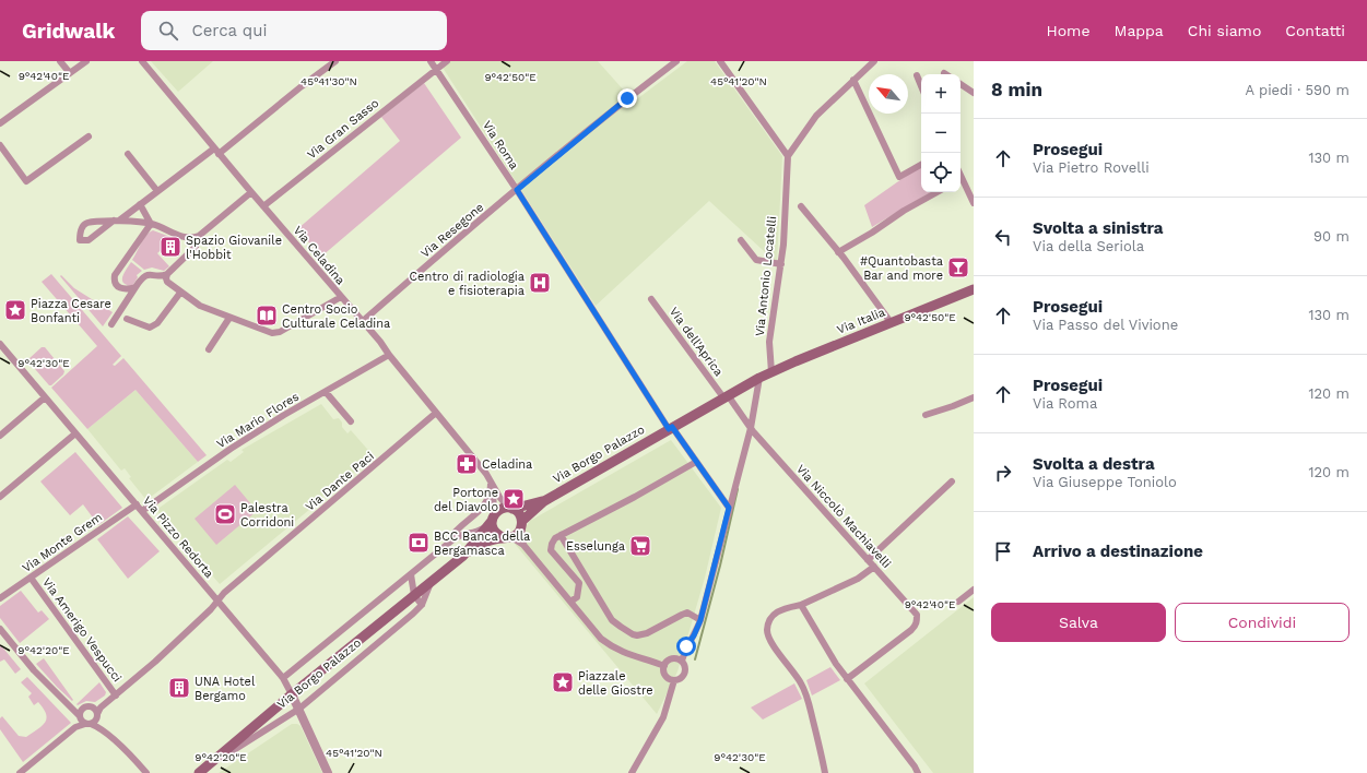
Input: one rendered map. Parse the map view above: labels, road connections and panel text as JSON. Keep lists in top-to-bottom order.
{
  "streets": {
    "main road": ["Via Italia", "Via Borgo Palazzo"],
    "street": [
      "Via Gran Sasso",
      "Via Roma",
      "Via Resegone",
      "Via Celadina",
      "Via Antonio Locatelli",
      "Via dell'Aprica",
      "Via Mario Flores",
      "Via Dante Paci",
      "Via Niccolò Machiavelli",
      "Via Pizzo Redorta",
      "Via Monte Grem",
      "Via Amerigo Vespucci"
    ]
  },
  "crossings": [
    ["Via Gran Sasso", "Via Roma"],
    ["Via Gran Sasso", "Via Celadina"],
    ["Via Roma", "Via Resegone"],
    ["Via Roma", "Via Borgo Palazzo"],
    ["Via Resegone", "Via Celadina"],
    ["Via Celadina", "Via Mario Flores"],
    ["Via Celadina", "Via Borgo Palazzo"],
    ["Via Celadina", "Via Dante Paci"],
    ["Via Antonio Locatelli", "Via Italia"],
    ["Via Italia", "Via Borgo Palazzo"],
    ["Via dell'Aprica", "Via Borgo Palazzo"],
    ["Via dell'Aprica", "Via Niccolò Machiavelli"],
    ["Via Mario Flores", "Via Pizzo Redorta"],
    ["Via Borgo Palazzo", "Via Pizzo Redorta"],
    ["Via Dante Paci", "Via Pizzo Redorta"],
    ["Via Dante Paci", "Via Amerigo Vespucci"],
    ["Via Pizzo Redorta", "Via Monte Grem"],
    ["Via Monte Grem", "Via Amerigo Vespucci"]
  ],
  "places": {
    "building": ["Spazio Giovanile l'Hobbit", "UNA Hotel Bergamo"],
    "bar": ["#Quantobasta Bar and more"],
    "hospital": ["Centro di radiologia e fisioterapia"],
    "place": ["Piazza Cesare Bonfanti", "Portone del Diavolo", "Piazzale delle Giostre"],
    "library": ["Centro Socio Culturale Celadina"],
    "pharmacy": ["Celadina"],
    "sports": ["Palestra Corridoni"],
    "bank": ["BCC Banca della Bergamasca"],
    "supermarket": ["Esselunga"]
  },
  "north": "top left",
  "page": {
    "header": "Gridwalk",
    "search": "Cerca qui",
    "nav": [
      "Home",
      "Mappa",
      "Chi siamo",
      "Contatti"
    ],
    "heading": ["8 min", "A piedi · 590 m"],
    "map_buttons": ["+", "−"],
    "list": [
      ["Prosegui", "Via Pietro Rovelli", "130 m"],
      ["Svolta a sinistra", "Via della Seriola", "90 m"],
      ["Prosegui", "Via Passo del Vivione", "130 m"],
      ["Prosegui", "Via Roma", "120 m"],
      ["Svolta a destra", "Via Giuseppe Toniolo", "120 m"],
      "Arrivo a destinazione"
    ],
    "buttons": ["Salva", "Condividi"]
  },
  "coordinates": [
    "9°42'40\"E",
    "9°42'50\"E",
    "45°41'30\"N",
    "45°41'20\"N",
    "9°42'30\"E",
    "9°42'20\"E"
  ]
}
